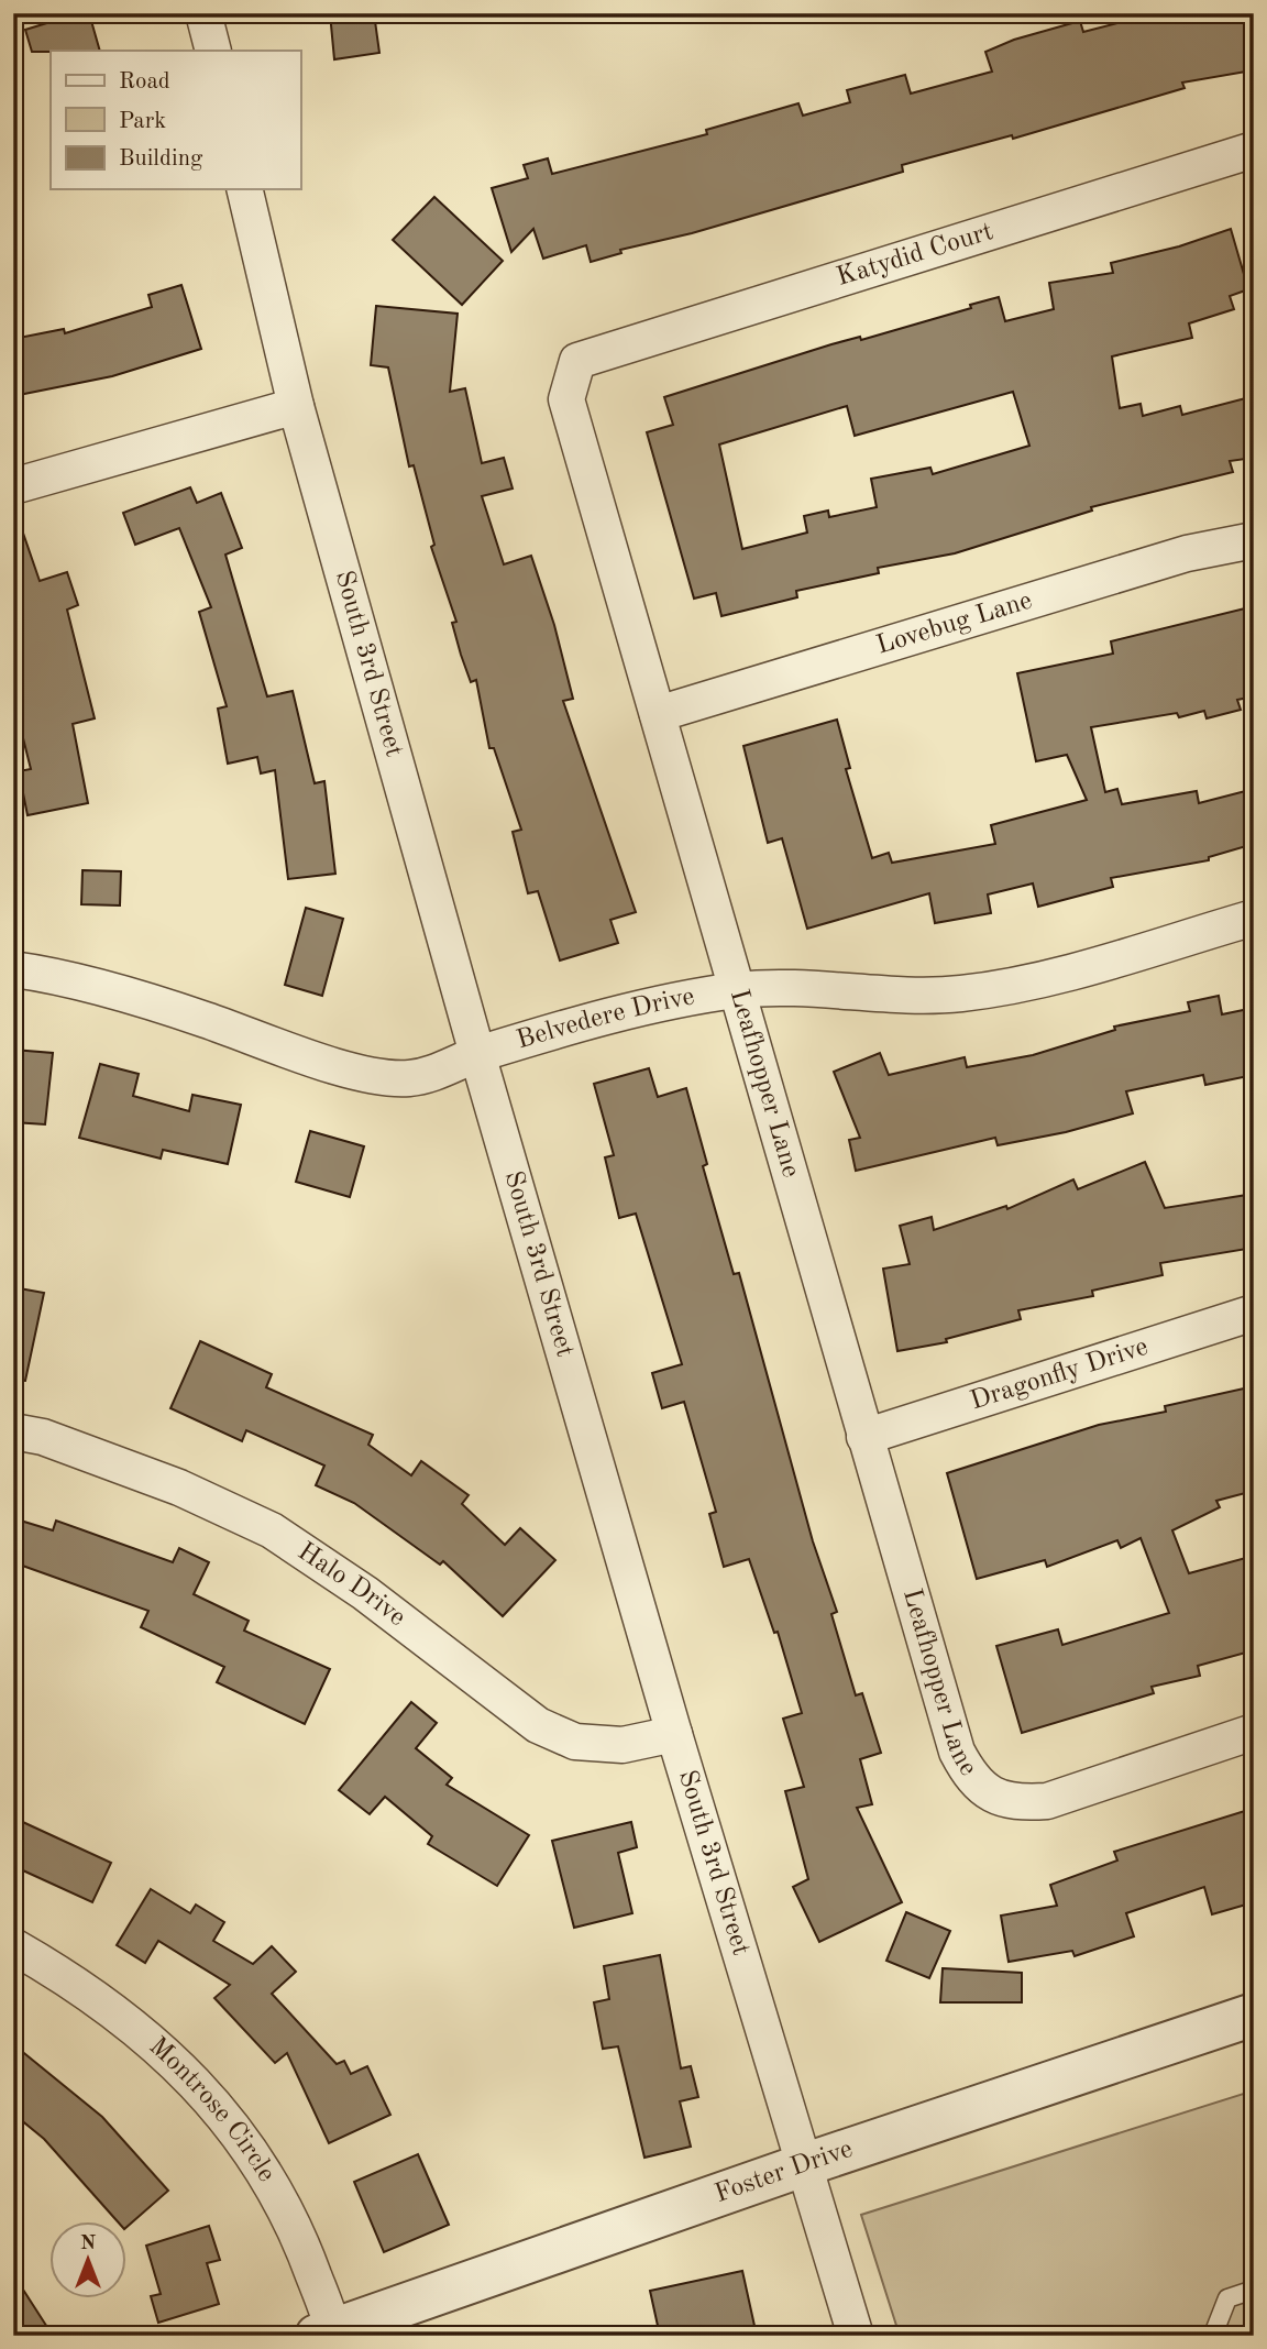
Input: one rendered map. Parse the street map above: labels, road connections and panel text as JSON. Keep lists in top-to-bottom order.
{
  "streets": {
    "street": [
      "Katydid Court",
      "Lovebug Lane",
      "South 3rd Street",
      "Belvedere Drive",
      "Leafhopper Lane",
      "Dragonfly Drive",
      "Halo Drive",
      "Montrose Circle",
      "Foster Drive"
    ]
  },
  "crossings": [
    ["Katydid Court", "Leafhopper Lane"],
    ["Lovebug Lane", "Leafhopper Lane"],
    ["South 3rd Street", "Belvedere Drive"],
    ["South 3rd Street", "Halo Drive"],
    ["South 3rd Street", "Foster Drive"],
    ["Belvedere Drive", "Leafhopper Lane"],
    ["Leafhopper Lane", "Dragonfly Drive"],
    ["Montrose Circle", "Foster Drive"]
  ],
  "legend": ["Road", "Park", "Building"],
  "north": "top"
}
